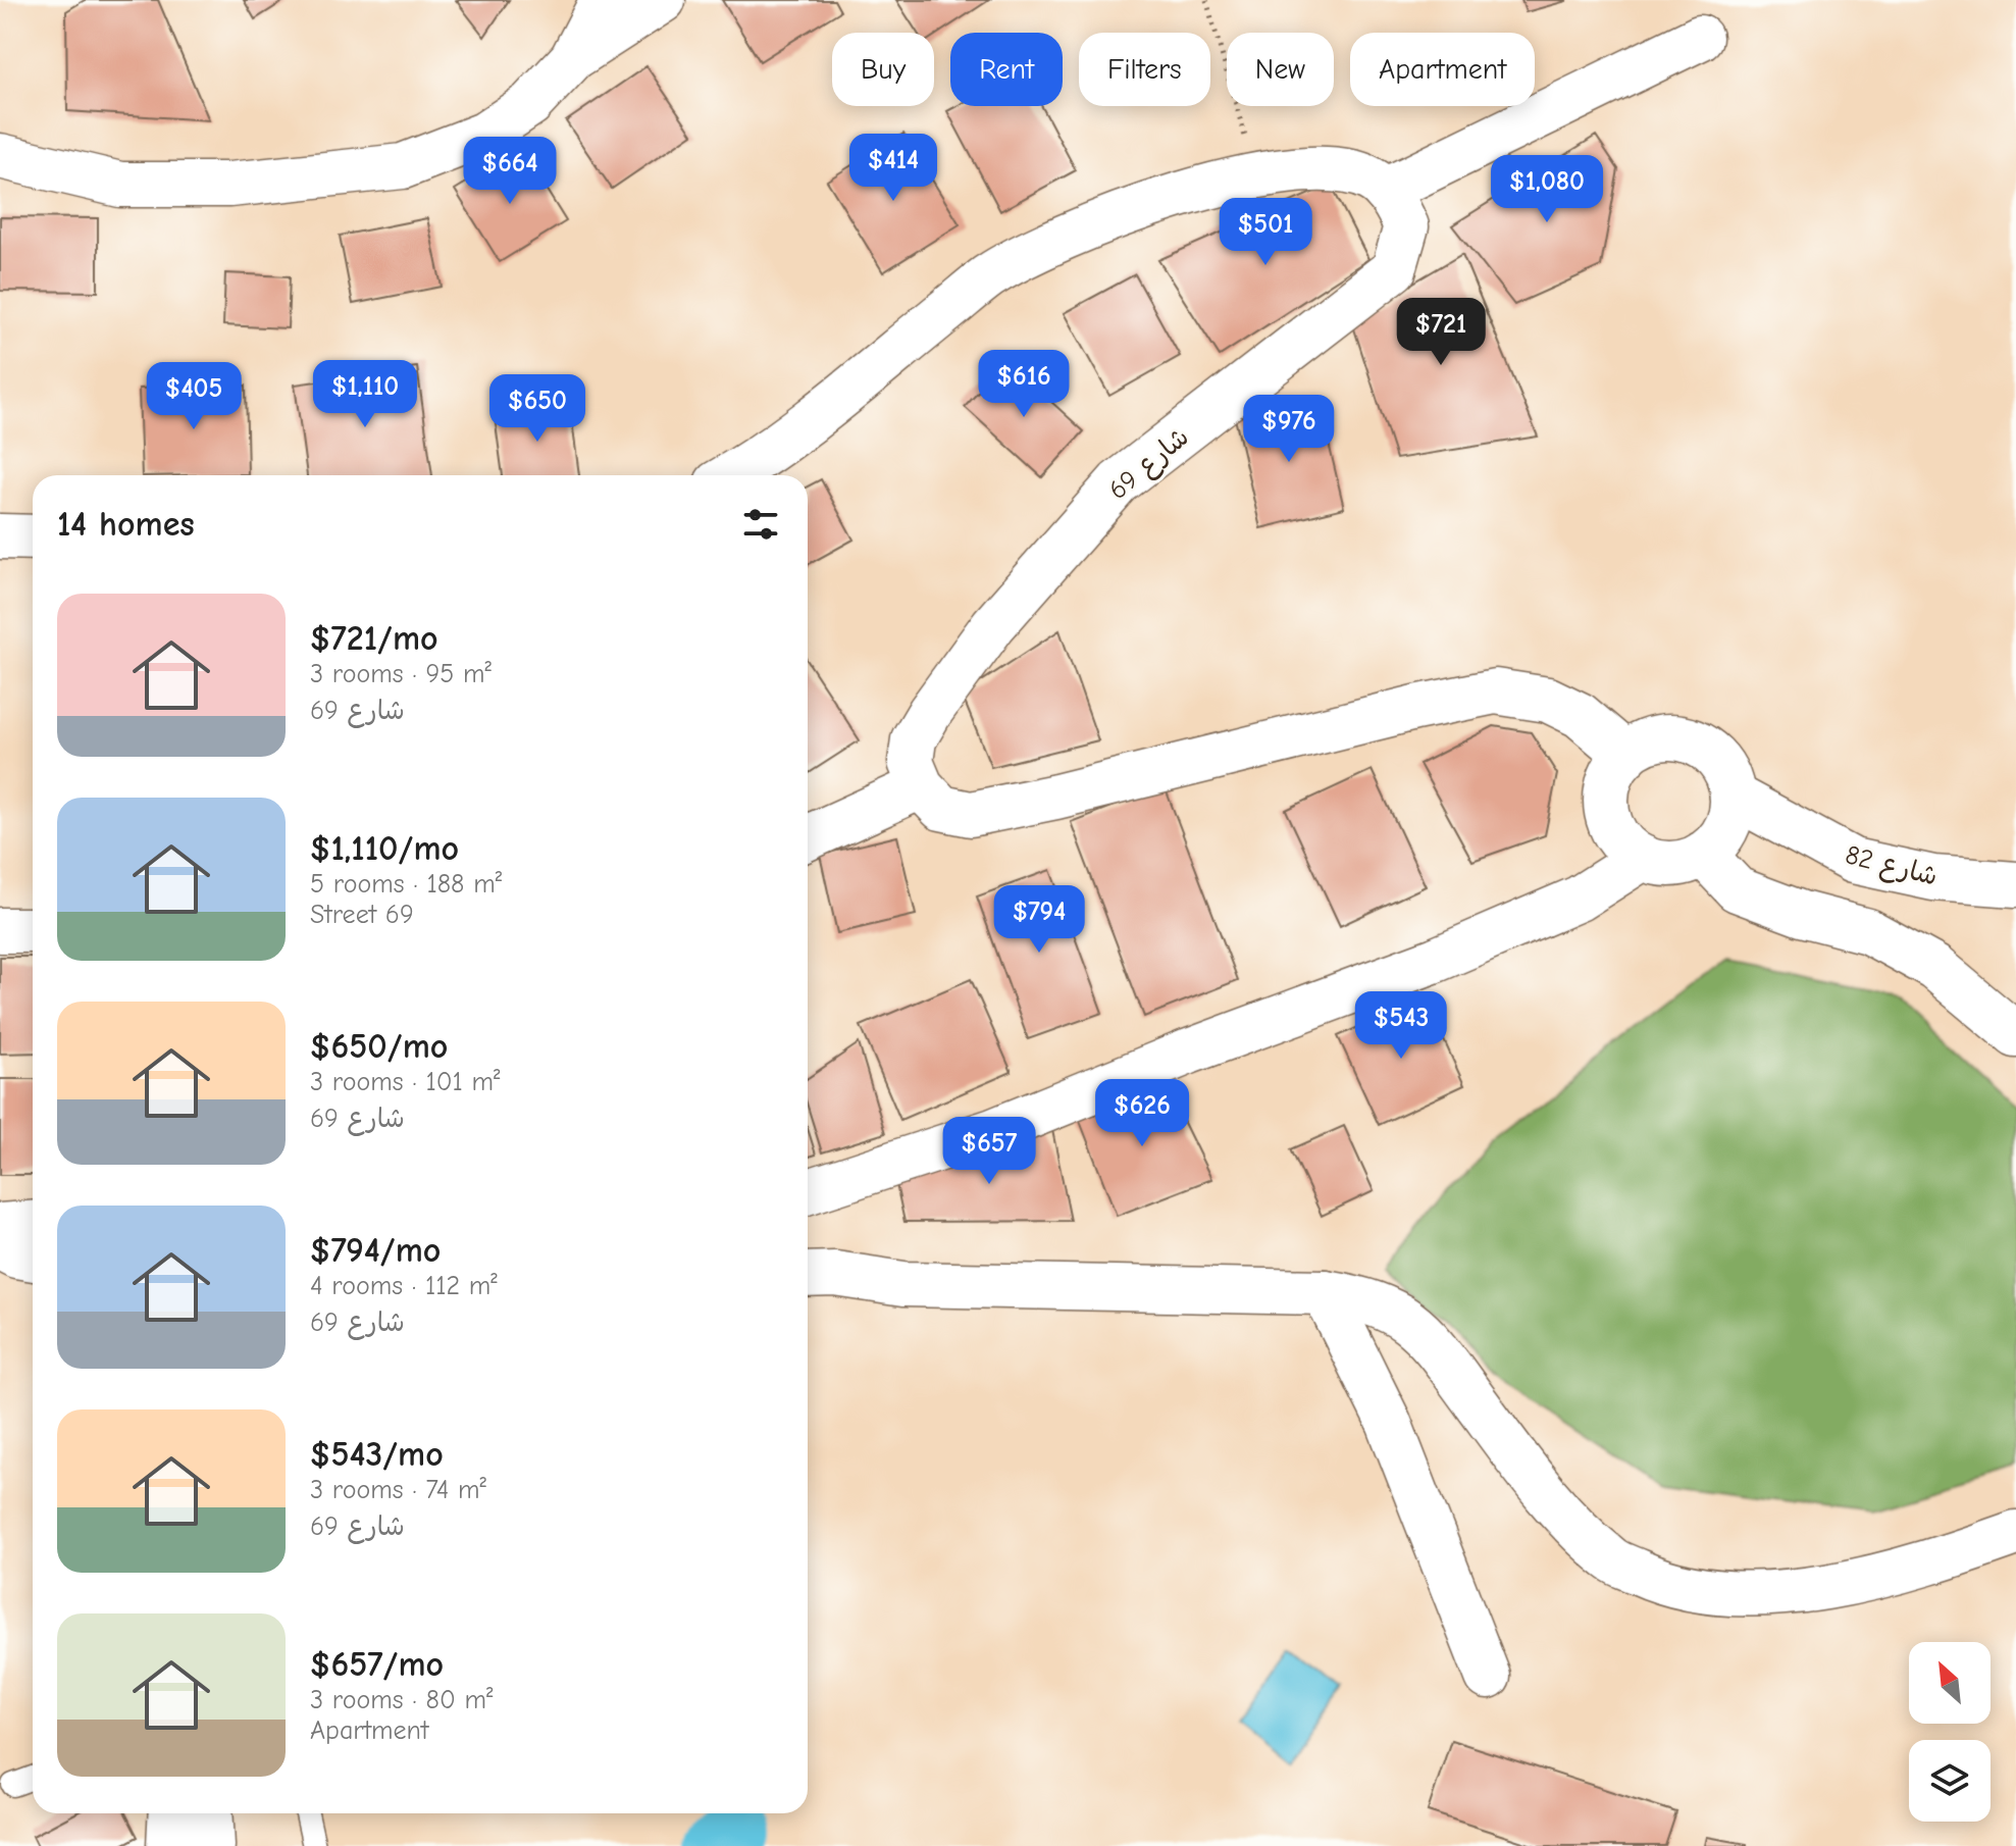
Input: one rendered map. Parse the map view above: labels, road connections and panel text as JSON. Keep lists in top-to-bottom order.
{
  "streets": {
    "street": ["شارع 69", "شارع 82"]
  },
  "north": "top left",
  "page": {
    "chip": [
      "Buy",
      "Rent",
      "Filters",
      "New",
      "Apartment"
    ],
    "price": [
      "$414",
      "$664",
      "$1,080",
      "$501",
      "$721",
      "$616",
      "$1,110",
      "$405",
      "$650",
      "$976",
      "$794",
      "$543",
      "$626",
      "$657"
    ],
    "heading": "14 homes",
    "list": [
      {
        "name": "$721/mo",
        "note": "3 rooms · 95 m² · شارع 69"
      },
      {
        "name": "$1,110/mo",
        "note": "5 rooms · 188 m² · Street 69"
      },
      {
        "name": "$650/mo",
        "note": "3 rooms · 101 m² · شارع 69"
      },
      {
        "name": "$794/mo",
        "note": "4 rooms · 112 m² · شارع 69"
      },
      {
        "name": "$543/mo",
        "note": "3 rooms · 74 m² · شارع 69"
      },
      {
        "name": "$657/mo",
        "note": "3 rooms · 80 m² · Apartment"
      }
    ]
  }
}
